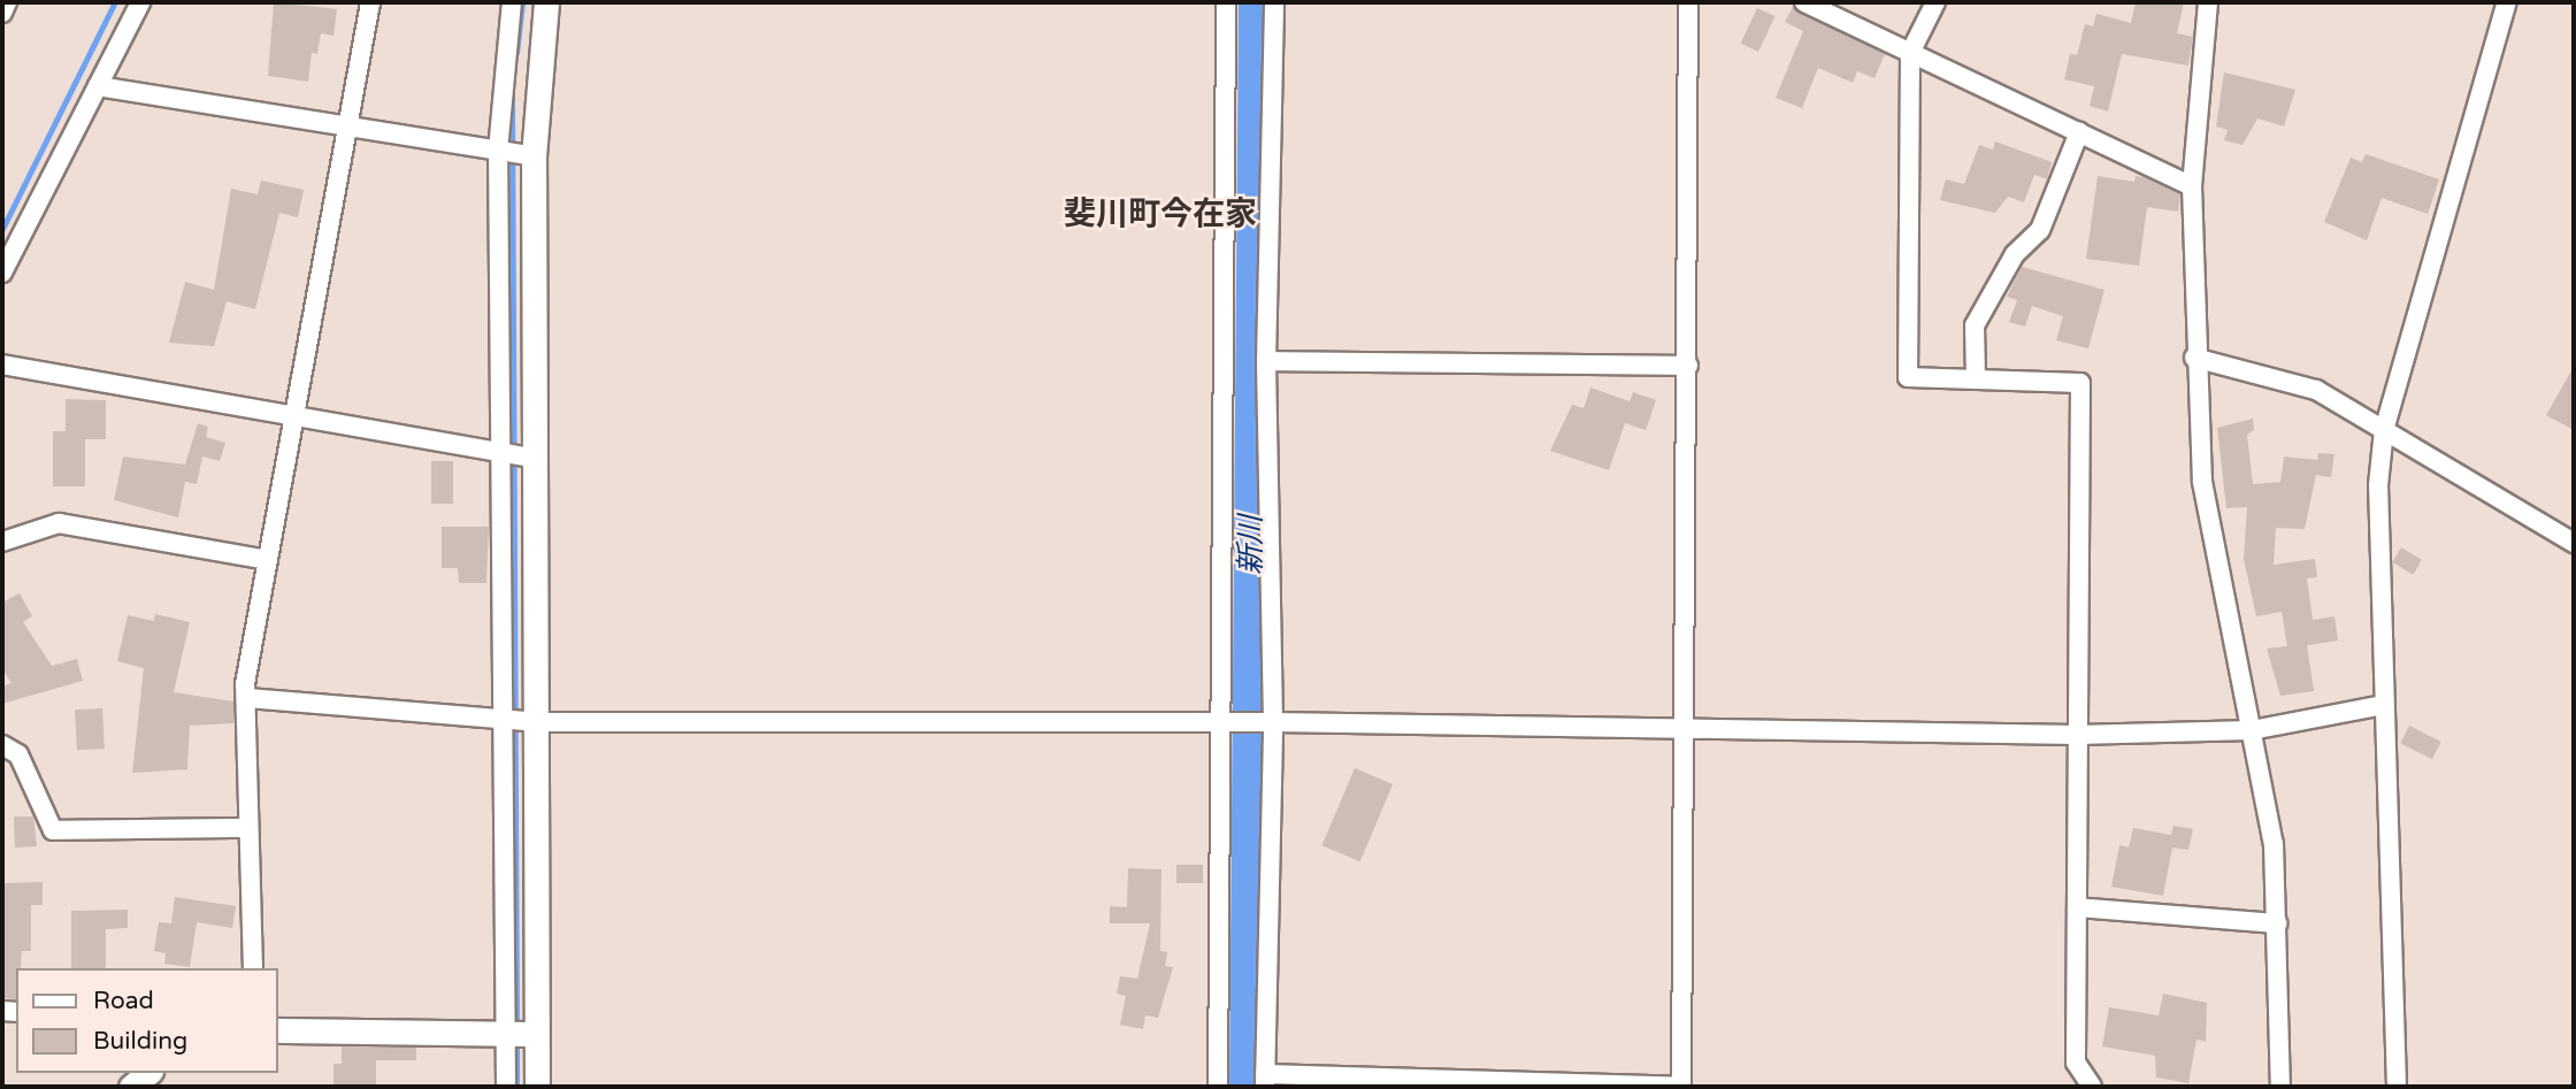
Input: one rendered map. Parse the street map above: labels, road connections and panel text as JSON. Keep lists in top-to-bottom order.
{
  "districts": ["斐川町今在家"],
  "water": ["新川"],
  "legend": ["Road", "Building"]
}
